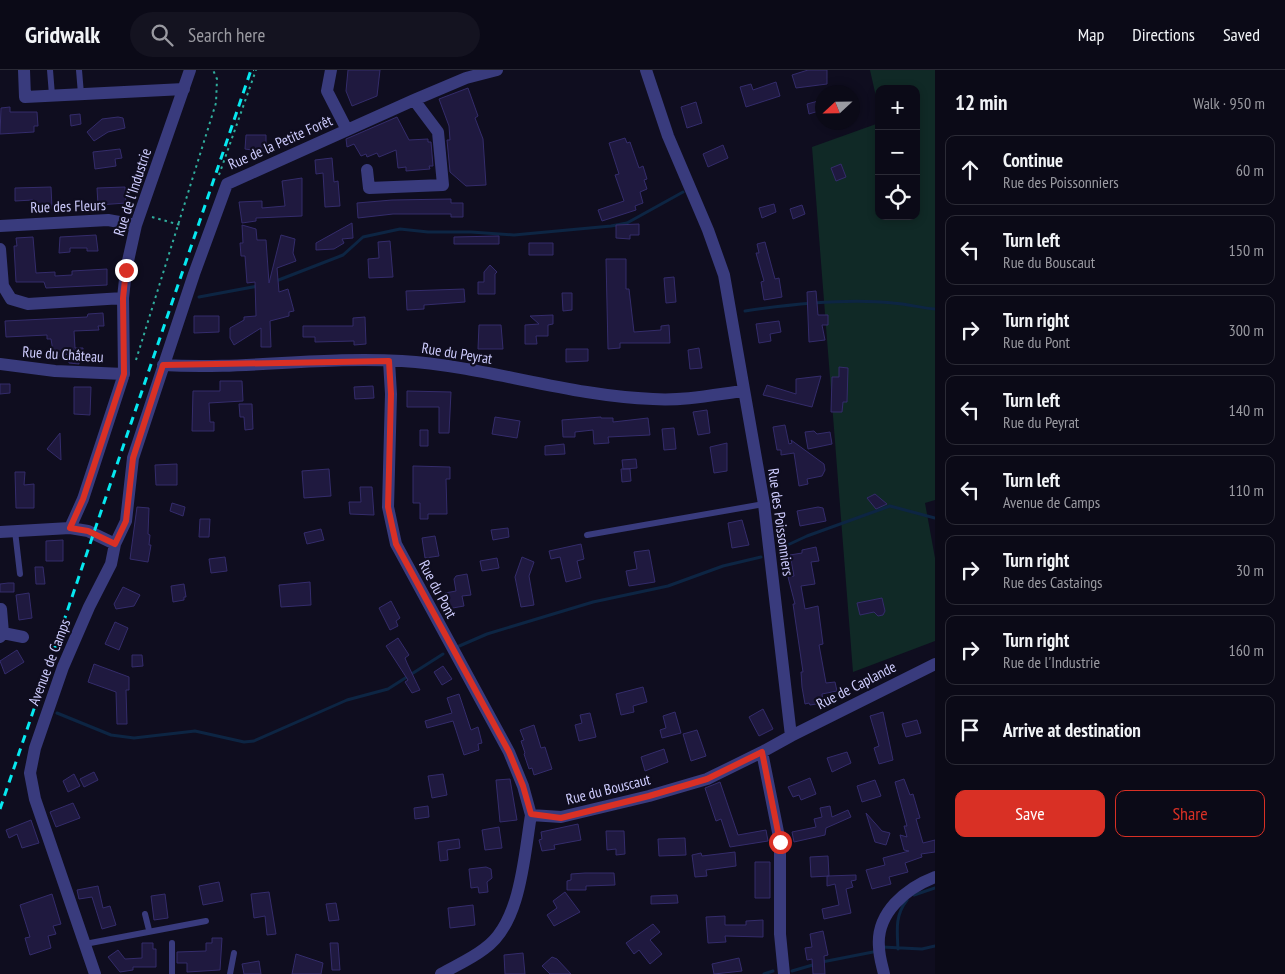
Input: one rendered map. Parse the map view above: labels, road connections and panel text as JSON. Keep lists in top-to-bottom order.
{
  "streets": {
    "street": [
      "Rue de la Petite Forêt",
      "Rue de l'Industrie",
      "Rue des Fleurs",
      "Rue du Peyrat",
      "Rue du Château",
      "Rue des Poissonniers",
      "Rue du Pont",
      "Avenue de Camps",
      "Rue de Caplande",
      "Rue du Bouscaut"
    ]
  },
  "crossings": [
    ["Rue de la Petite Forêt", "Rue du Peyrat"],
    ["Rue de la Petite Forêt", "Avenue de Camps"],
    ["Rue de l'Industrie", "Rue des Fleurs"],
    ["Rue de l'Industrie", "Rue du Château"],
    ["Rue du Peyrat", "Rue des Poissonniers"],
    ["Rue du Peyrat", "Rue du Pont"],
    ["Rue du Peyrat", "Avenue de Camps"],
    ["Rue des Poissonniers", "Rue de Caplande"],
    ["Rue du Pont", "Rue du Bouscaut"]
  ],
  "north": "left",
  "page": {
    "header": "Gridwalk",
    "search": "Search here",
    "nav": ["Map", "Directions", "Saved"],
    "heading": ["12 min", "Walk · 950 m"],
    "map_buttons": ["+", "−"],
    "list": [
      ["Continue", "Rue des Poissonniers", "60 m"],
      ["Turn left", "Rue du Bouscaut", "150 m"],
      ["Turn right", "Rue du Pont", "300 m"],
      ["Turn left", "Rue du Peyrat", "140 m"],
      ["Turn left", "Avenue de Camps", "110 m"],
      ["Turn right", "Rue des Castaings", "30 m"],
      ["Turn right", "Rue de l'Industrie", "160 m"],
      "Arrive at destination"
    ],
    "buttons": ["Save", "Share"]
  }
}
